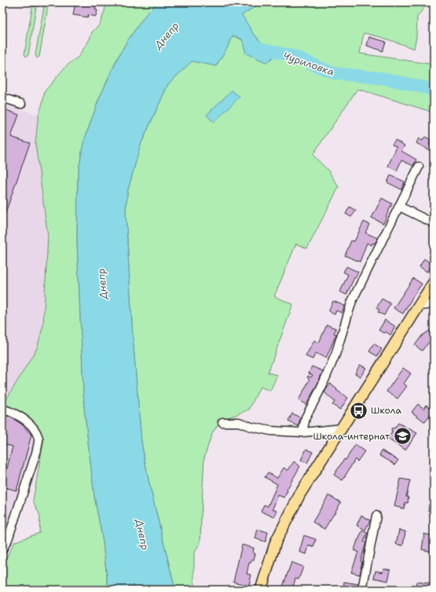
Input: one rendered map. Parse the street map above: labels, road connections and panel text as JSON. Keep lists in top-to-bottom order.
{
  "water": ["Днепр", "Чуриловка"],
  "places": {
    "bus stop": ["Школа"],
    "school or university": ["Школа-интернат"]
  }
}
